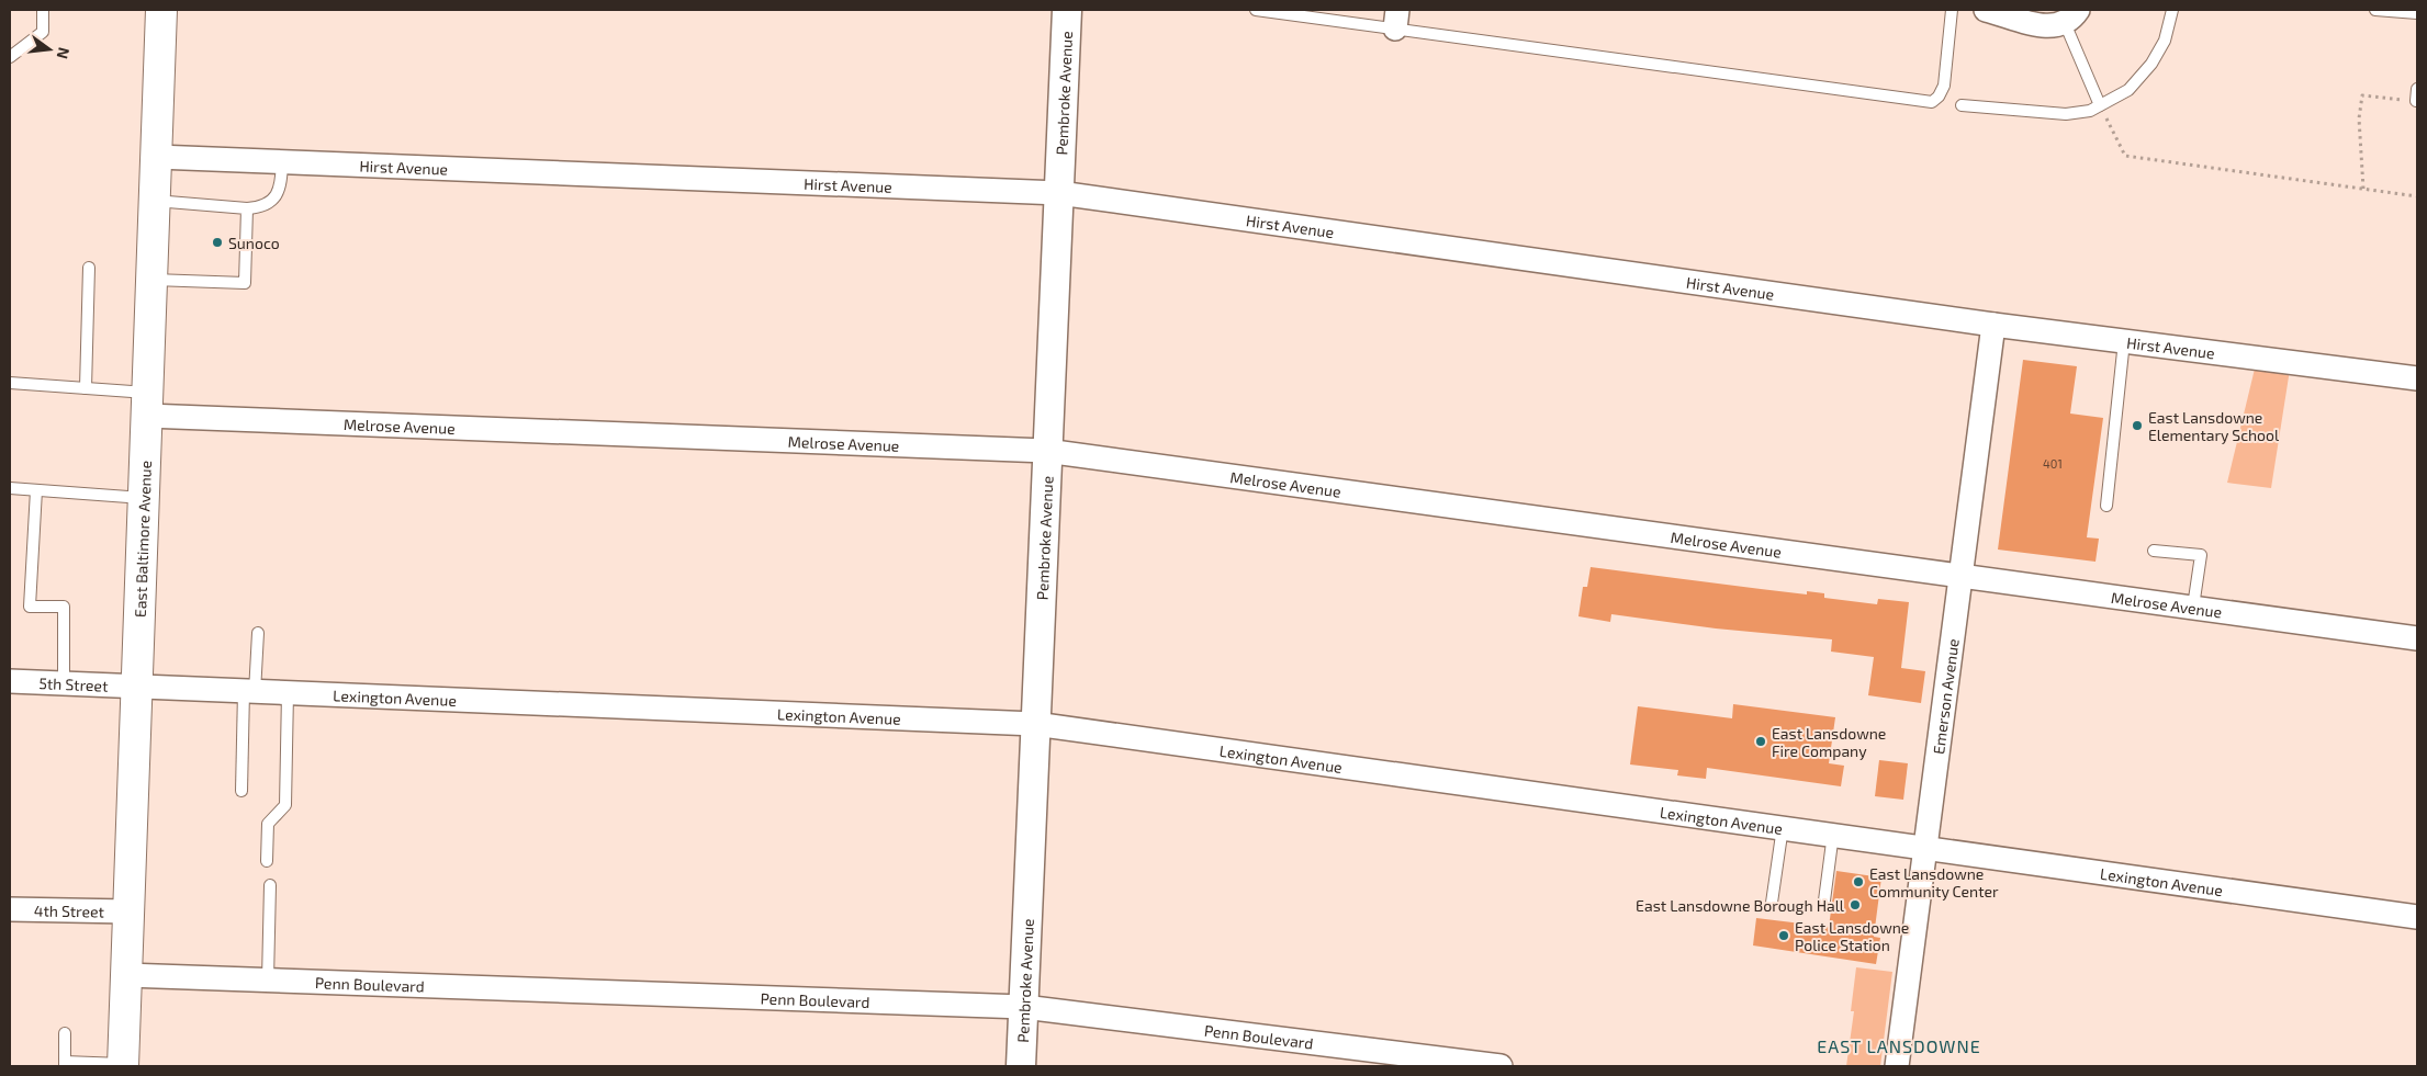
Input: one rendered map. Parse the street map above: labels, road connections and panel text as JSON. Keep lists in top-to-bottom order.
{
  "streets": {
    "main road": ["East Baltimore Avenue"],
    "street": [
      "Pembroke Avenue",
      "Hirst Avenue",
      "Melrose Avenue",
      "5th Street",
      "Emerson Avenue",
      "Lexington Avenue",
      "4th Street",
      "Penn Boulevard"
    ]
  },
  "crossings": [
    ["Pembroke Avenue", "Hirst Avenue"],
    ["Pembroke Avenue", "Melrose Avenue"],
    ["Pembroke Avenue", "Lexington Avenue"],
    ["Pembroke Avenue", "Penn Boulevard"],
    ["Hirst Avenue", "East Baltimore Avenue"],
    ["Hirst Avenue", "Emerson Avenue"],
    ["Melrose Avenue", "East Baltimore Avenue"],
    ["Melrose Avenue", "Emerson Avenue"],
    ["East Baltimore Avenue", "5th Street"],
    ["East Baltimore Avenue", "Lexington Avenue"],
    ["East Baltimore Avenue", "4th Street"],
    ["East Baltimore Avenue", "Penn Boulevard"],
    ["5th Street", "Lexington Avenue"],
    ["Emerson Avenue", "Lexington Avenue"]
  ],
  "districts": ["EAST LANSDOWNE"],
  "places": [
    "Sunoco",
    "East Lansdowne Elementary School",
    "East Lansdowne Fire Company",
    "East Lansdowne Community Center",
    "East Lansdowne Borough Hall",
    "East Lansdowne Police Station"
  ],
  "house_numbers": ["401"],
  "north": "right"
}
